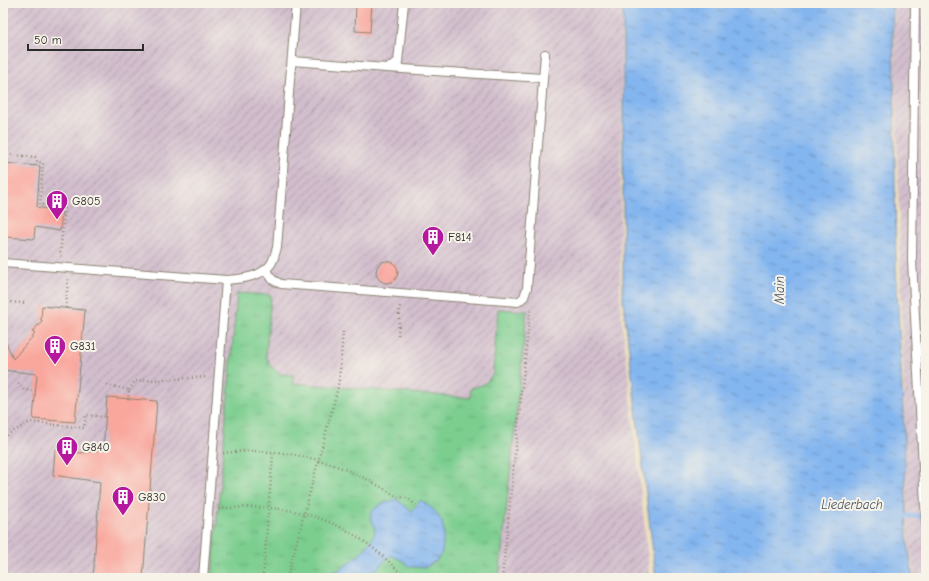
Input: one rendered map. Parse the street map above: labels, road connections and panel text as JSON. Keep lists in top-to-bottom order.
{
  "water": ["Main", "Liederbach"],
  "places": {
    "building": [
      "G805",
      "F814",
      "G831",
      "G840",
      "G830"
    ]
  },
  "scale_bar": "50 m"
}
